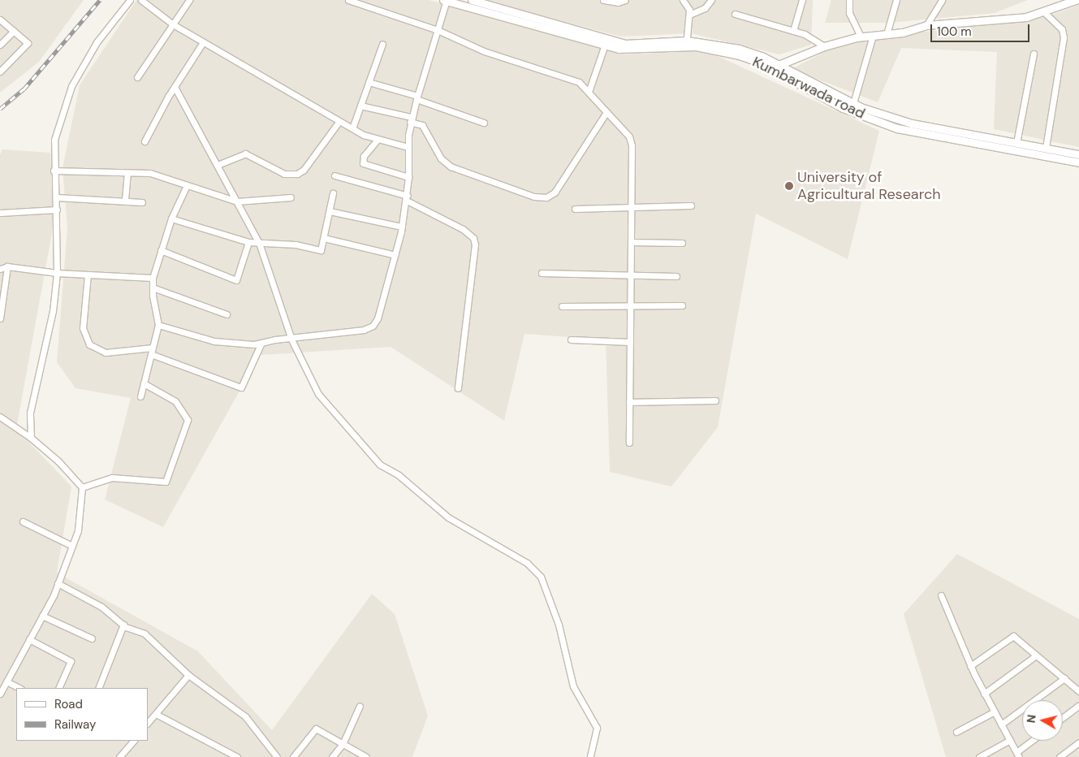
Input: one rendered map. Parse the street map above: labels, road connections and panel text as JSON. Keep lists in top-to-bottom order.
{
  "streets": {
    "street": ["Kumbarwada road"]
  },
  "places": ["University of Agricultural Research"],
  "legend": ["Road", "Railway"],
  "scale_bar": "100 m",
  "north": "left"
}
